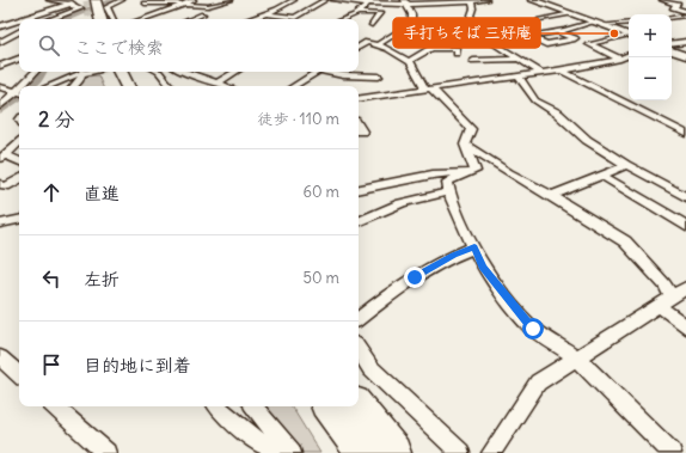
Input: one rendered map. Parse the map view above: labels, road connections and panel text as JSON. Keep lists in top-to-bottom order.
{
  "places": ["手打ちそば 三好庵"],
  "page": {
    "map_buttons": ["+", "−"],
    "search": "ここで検索",
    "heading": ["2 分", "徒歩 · 110 m"],
    "list": [
      ["直進", "60 m"],
      ["左折", "50 m"],
      "目的地に到着"
    ]
  }
}
